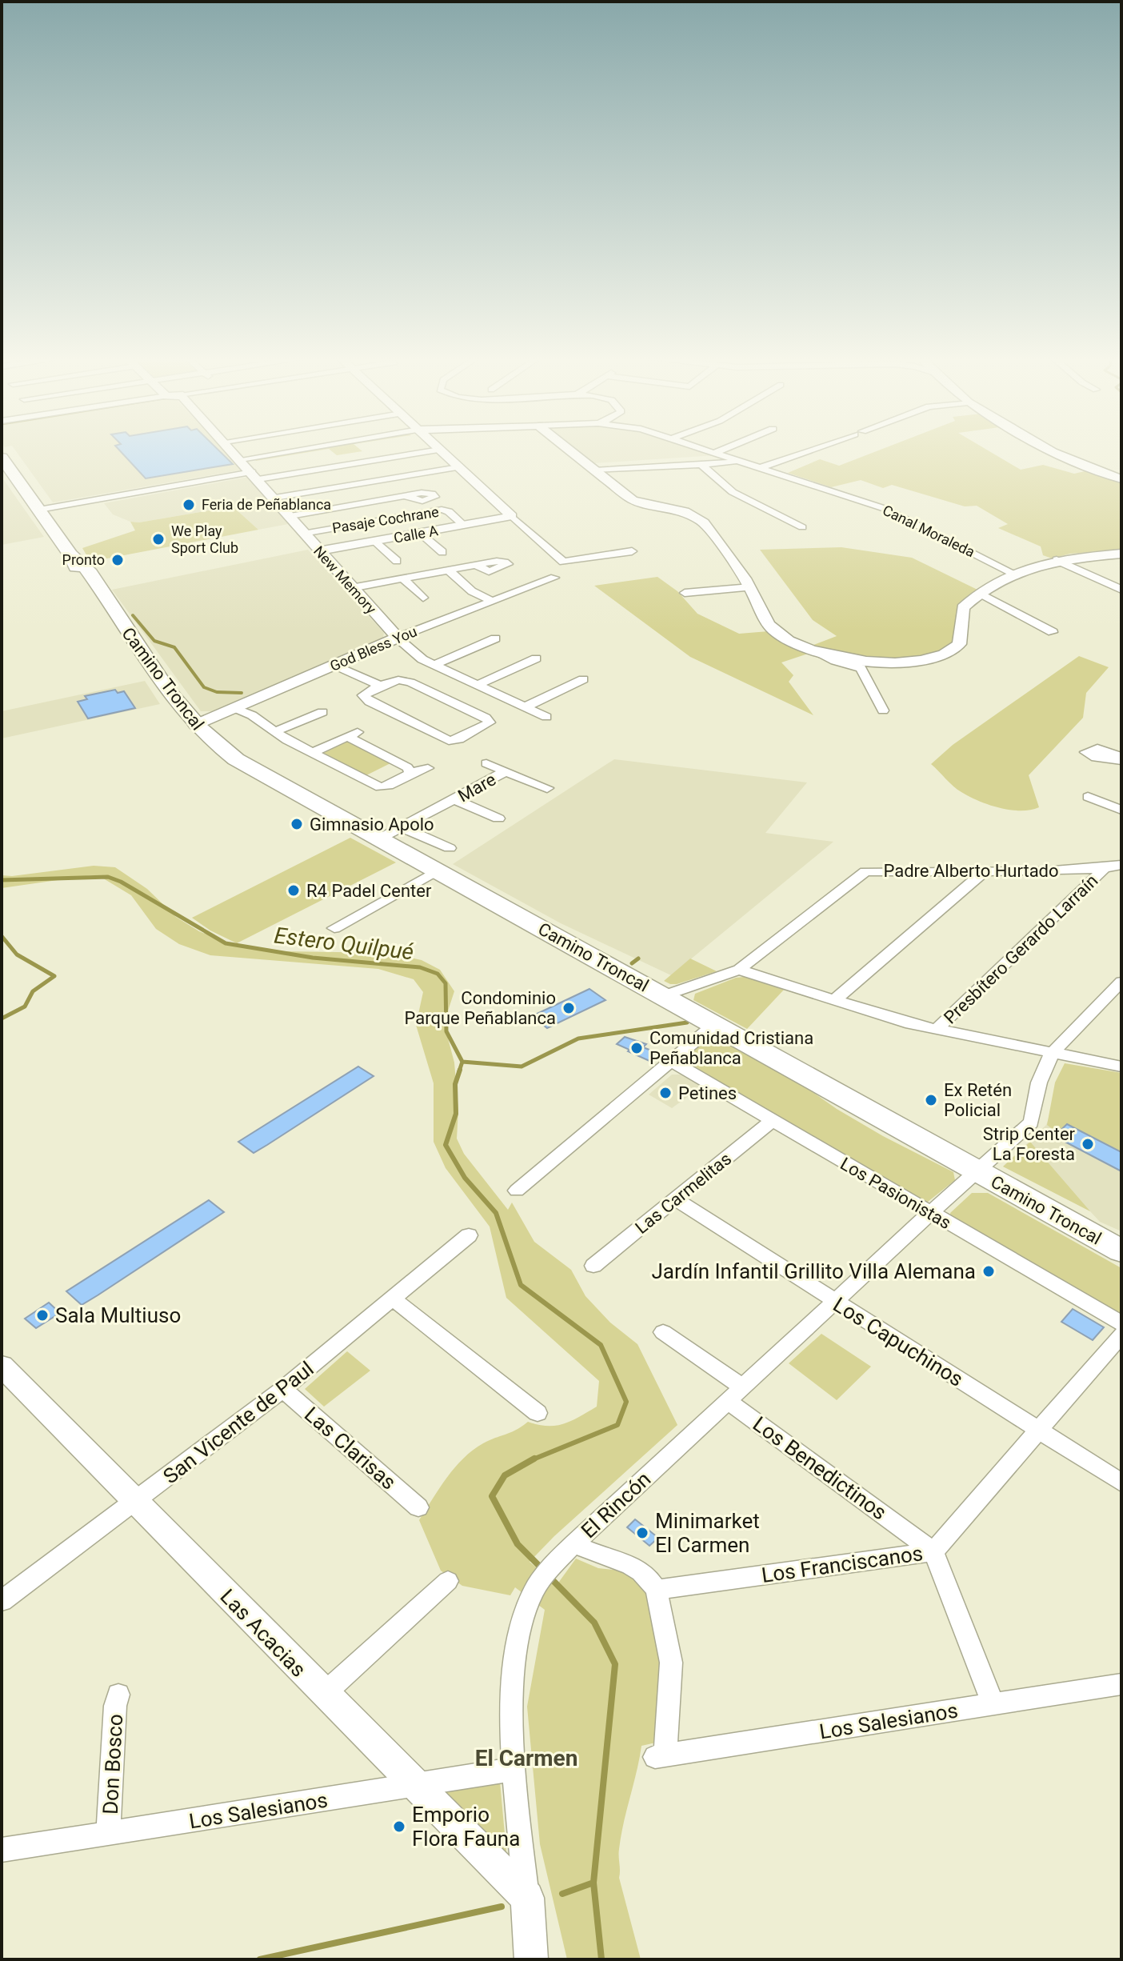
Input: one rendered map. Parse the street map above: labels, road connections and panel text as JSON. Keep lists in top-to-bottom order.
{
  "streets": {
    "main road": ["Camino Troncal"],
    "street": [
      "Pasaje Cochrane",
      "Canal Moraleda",
      "Calle A",
      "New Memory",
      "God Bless You",
      "Mare",
      "Padre Alberto Hurtado",
      "Presbítero Gerardo Larraín",
      "Las Carmelitas",
      "Los Pasionistas",
      "Los Capuchinos",
      "San Vicente de Paul",
      "Las Clarisas",
      "Los Benedictinos",
      "El Rincón",
      "Los Franciscanos",
      "Las Acacias",
      "Los Salesianos",
      "Don Bosco"
    ]
  },
  "crossings": [
    ["Pasaje Cochrane", "Calle A"],
    ["Pasaje Cochrane", "New Memory"],
    ["Canal Moraleda", "New Memory"],
    ["Calle A", "New Memory"],
    ["New Memory", "God Bless You"],
    ["God Bless You", "Camino Troncal"],
    ["Camino Troncal", "Mare"],
    ["Camino Troncal", "Padre Alberto Hurtado"],
    ["Camino Troncal", "El Rincón"],
    ["Padre Alberto Hurtado", "Presbítero Gerardo Larraín"],
    ["Las Carmelitas", "Los Pasionistas"],
    ["Las Carmelitas", "Los Capuchinos"],
    ["Los Pasionistas", "El Rincón"],
    ["Los Capuchinos", "El Rincón"],
    ["Los Capuchinos", "Los Franciscanos"],
    ["San Vicente de Paul", "Las Clarisas"],
    ["San Vicente de Paul", "Las Acacias"],
    ["Los Benedictinos", "El Rincón"],
    ["Los Benedictinos", "Los Franciscanos"],
    ["El Rincón", "Las Acacias"],
    ["El Rincón", "Los Salesianos"],
    ["Los Franciscanos", "Los Salesianos"],
    ["Las Acacias", "Los Salesianos"],
    ["Los Salesianos", "Don Bosco"]
  ],
  "districts": ["El Carmen"],
  "water": ["Estero Quilpué"],
  "places": [
    "Feria de Peñablanca",
    "We Play Sport Club",
    "Pronto",
    "Gimnasio Apolo",
    "R4 Padel Center",
    "Condominio Parque Peñablanca",
    "Comunidad Cristiana Peñablanca",
    "Petines",
    "Ex Retén Policial",
    "Strip Center La Foresta",
    "Jardín Infantil Grillito Villa Alemana",
    "Sala Multiuso",
    "Minimarket El Carmen",
    "Emporio Flora Fauna"
  ]
}
